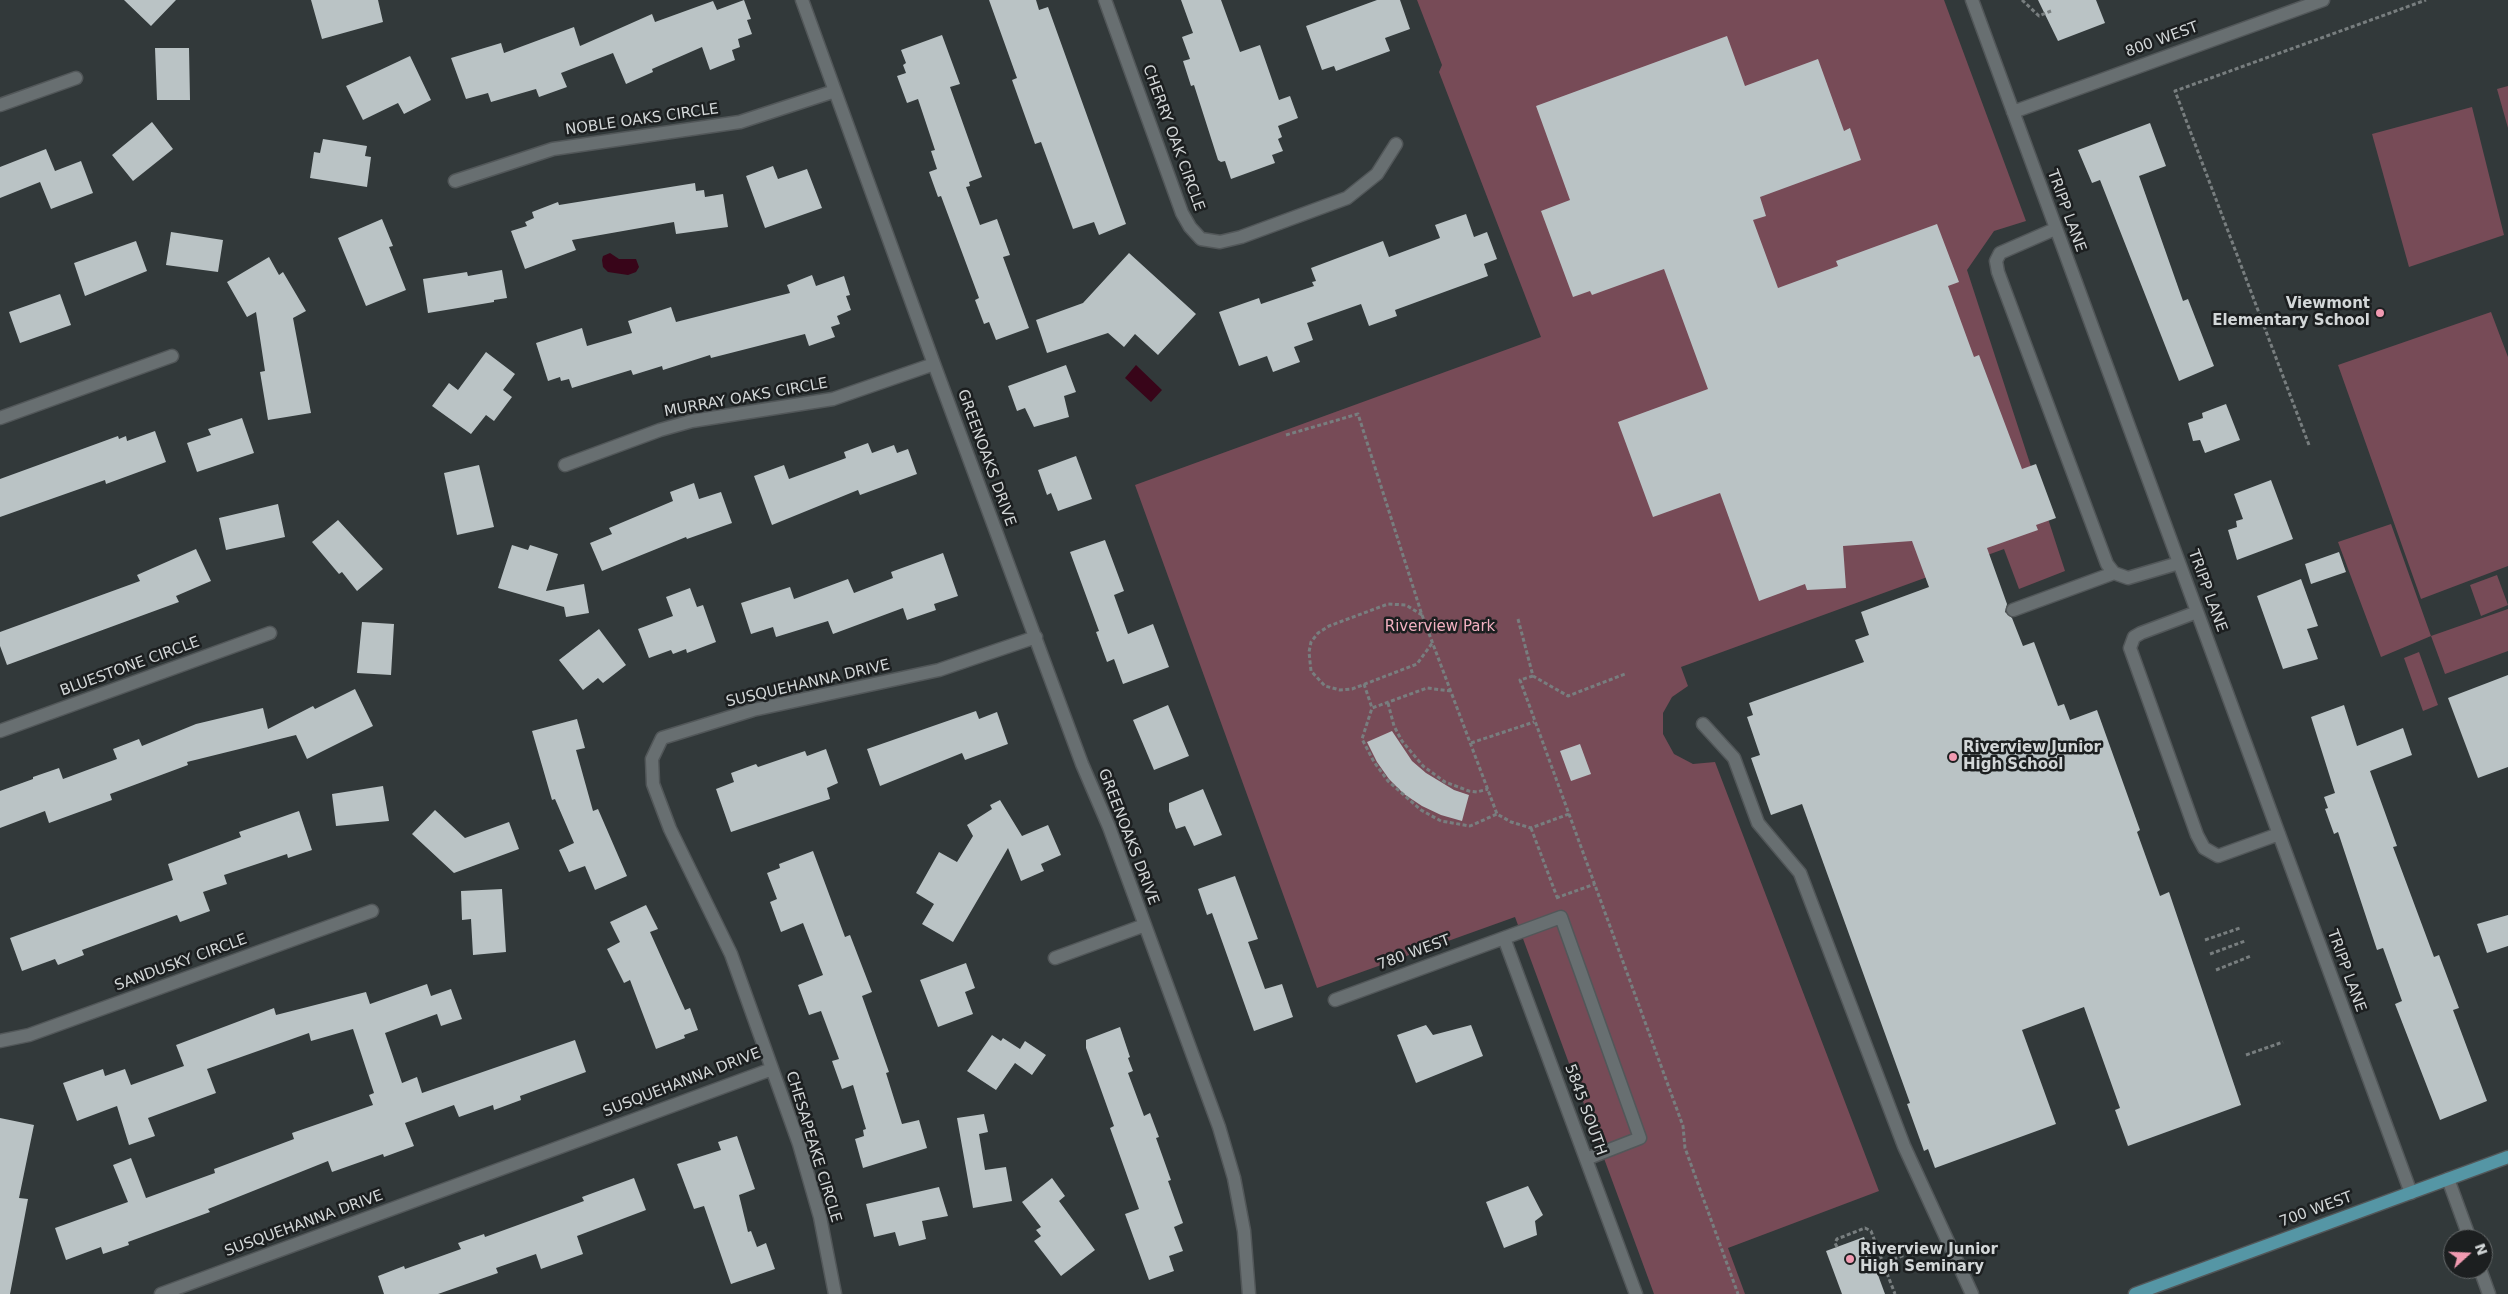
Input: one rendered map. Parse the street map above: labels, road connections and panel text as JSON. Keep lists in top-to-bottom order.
{
  "streets": {
    "main road": ["700 WEST"],
    "street": [
      "800 WEST",
      "NOBLE OAKS CIRCLE",
      "CHERRY OAK CIRCLE",
      "TRIPP LANE",
      "MURRAY OAKS CIRCLE",
      "GREENOAKS DRIVE",
      "BLUESTONE CIRCLE",
      "SUSQUEHANNA DRIVE",
      "780 WEST",
      "SANDUSKY CIRCLE",
      "5845 SOUTH",
      "CHESAPEAKE CIRCLE"
    ]
  },
  "crossings": [
    ["800 WEST", "TRIPP LANE"],
    ["NOBLE OAKS CIRCLE", "GREENOAKS DRIVE"],
    ["TRIPP LANE", "700 WEST"],
    ["MURRAY OAKS CIRCLE", "GREENOAKS DRIVE"],
    ["GREENOAKS DRIVE", "SUSQUEHANNA DRIVE"],
    ["SUSQUEHANNA DRIVE", "CHESAPEAKE CIRCLE"],
    ["780 WEST", "5845 SOUTH"]
  ],
  "parks": ["Riverview Park"],
  "places": ["Viewmont Elementary School", "Riverview Junior High School", "Riverview Junior High Seminary"],
  "north": "right"
}
